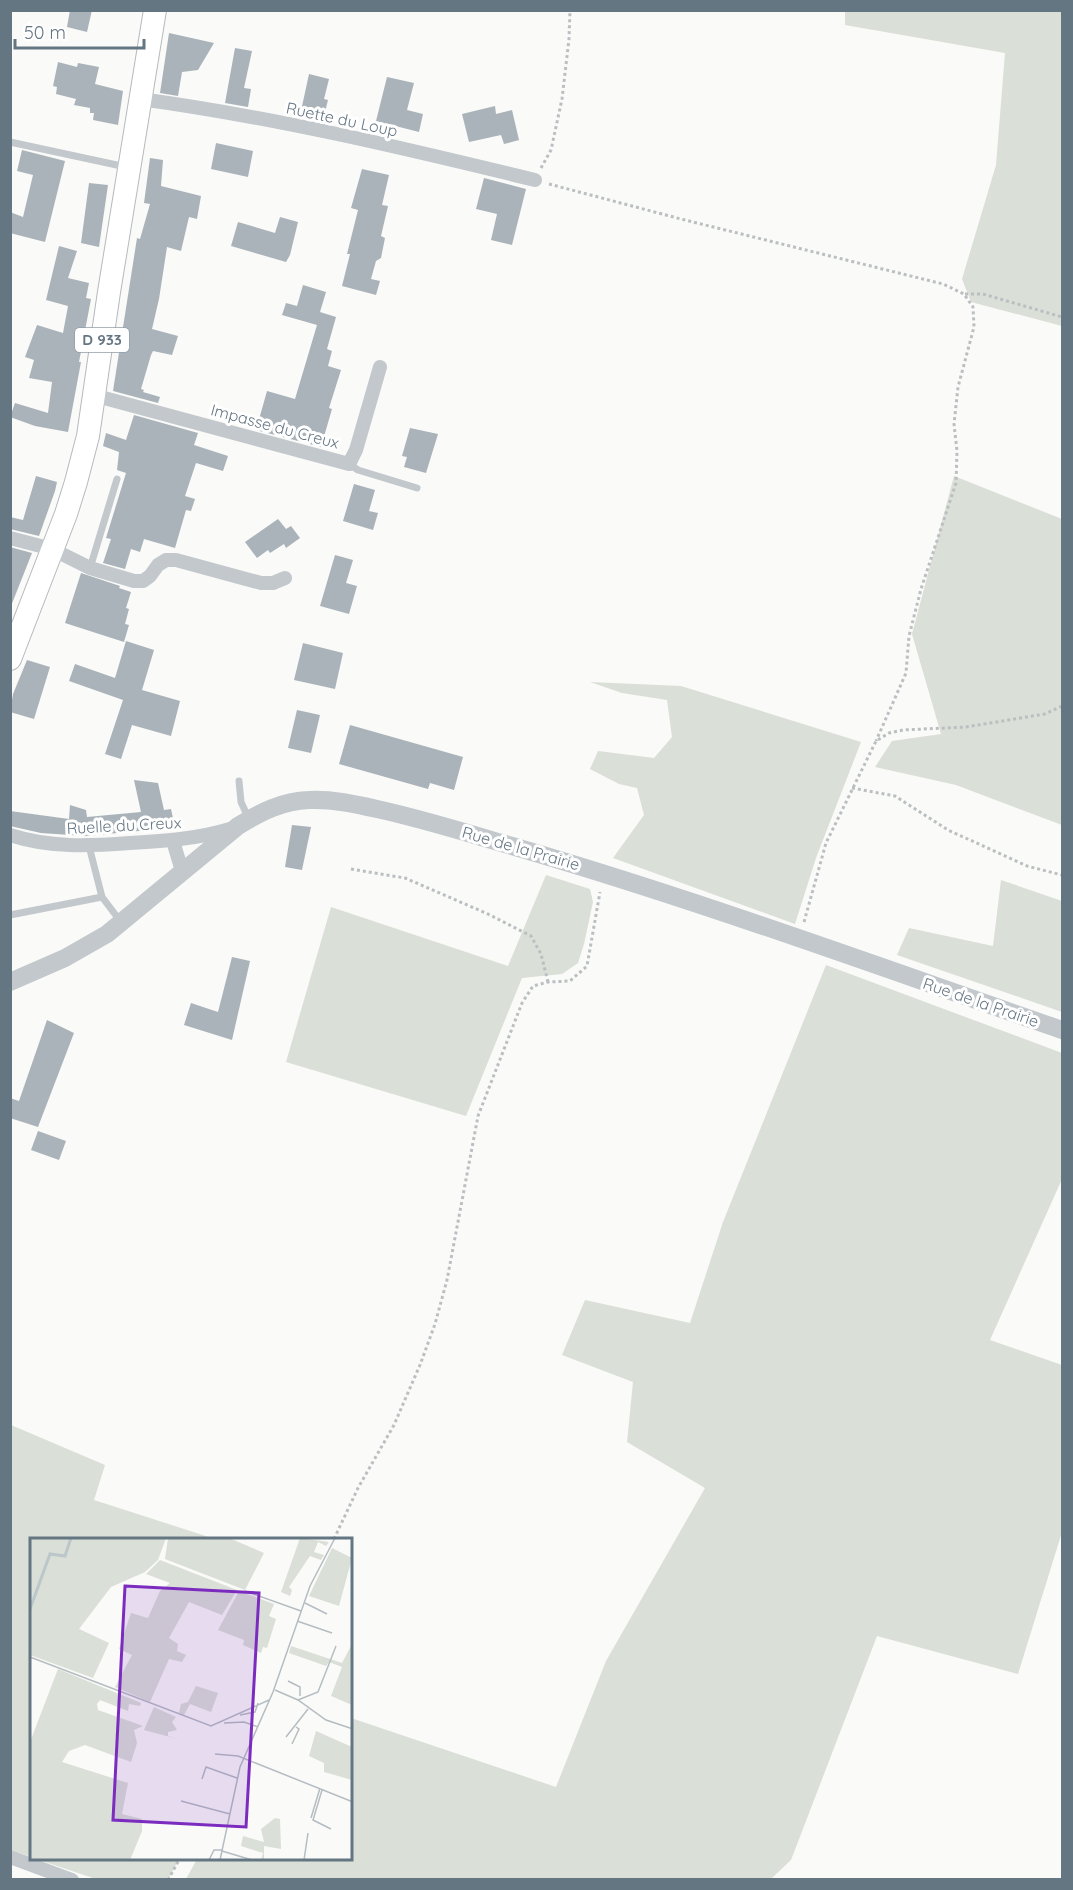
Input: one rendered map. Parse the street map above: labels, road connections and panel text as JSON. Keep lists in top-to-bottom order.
{
  "streets": {
    "main road": ["D 933"],
    "street": [
      "Ruette du Loup",
      "Impasse du Creux",
      "Ruelle du Creux",
      "Rue de la Prairie"
    ]
  },
  "crossings": [
    ["Ruette du Loup", "D 933"],
    ["D 933", "Impasse du Creux"],
    ["Ruelle du Creux", "Rue de la Prairie"]
  ],
  "scale_bar": "50 m"
}
